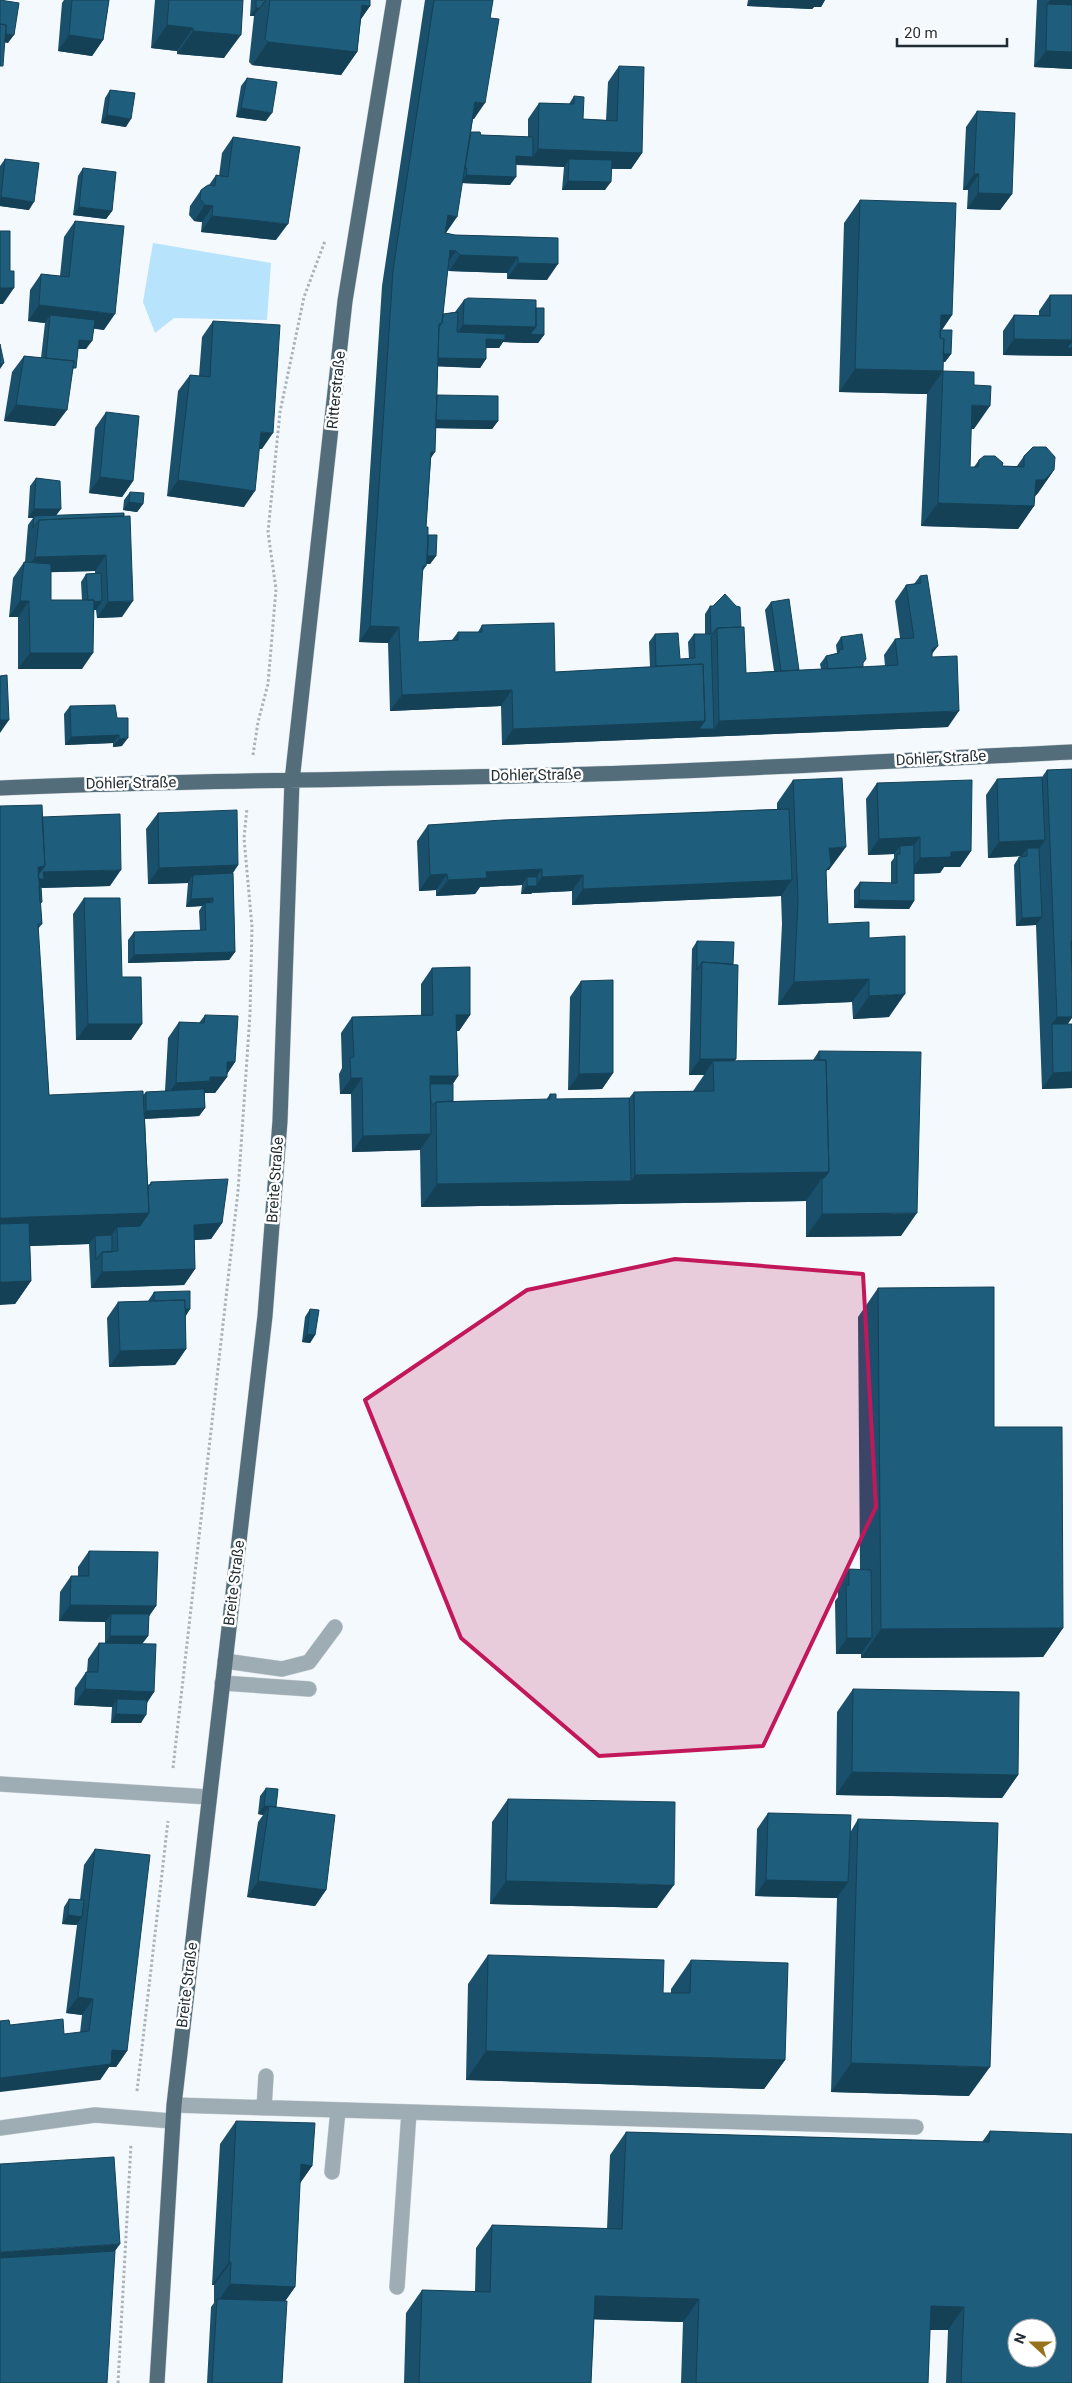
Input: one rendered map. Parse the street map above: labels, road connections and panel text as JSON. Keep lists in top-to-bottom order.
{
  "streets": {
    "main road": ["Ritterstraße", "Dohler Straße", "Breite Straße"]
  },
  "crossings": [
    ["Ritterstraße", "Dohler Straße"],
    ["Ritterstraße", "Breite Straße"],
    ["Dohler Straße", "Breite Straße"]
  ],
  "scale_bar": "20 m",
  "north": "left"
}
